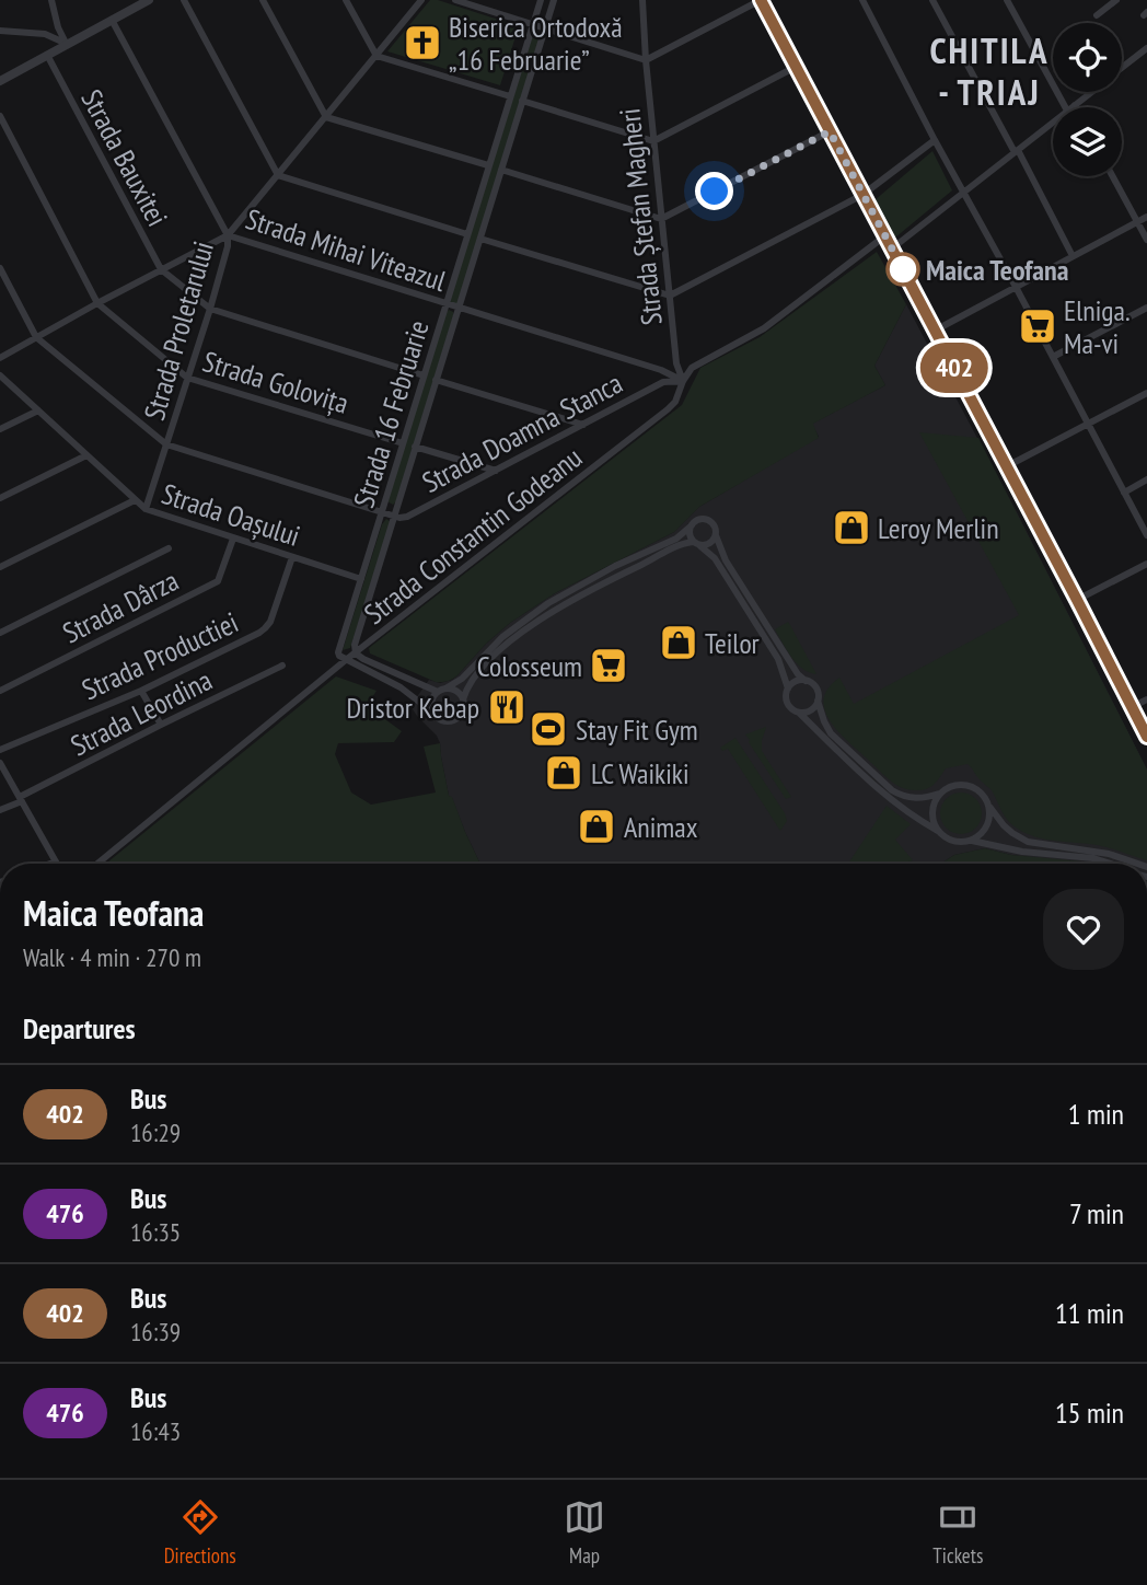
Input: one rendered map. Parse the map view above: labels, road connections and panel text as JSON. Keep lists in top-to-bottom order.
{
  "streets": {
    "street": [
      "Strada Bauxitei",
      "Strada Ștefan Magheri",
      "Strada Mihai Viteazul",
      "Strada Proletarului",
      "Strada Golovița",
      "Strada 16 Februarie",
      "Strada Doamna Stanca",
      "Strada Oașului",
      "Strada Constantin Godeanu",
      "Strada Dârza",
      "Strada Productiei",
      "Strada Leordina"
    ]
  },
  "crossings": [
    ["Strada Bauxitei", "Strada Proletarului"],
    ["Strada Bauxitei", "Strada 16 Februarie"],
    ["Strada Ștefan Magheri", "Strada Mihai Viteazul"],
    ["Strada Ștefan Magheri", "Strada Doamna Stanca"],
    ["Strada Ștefan Magheri", "Strada Constantin Godeanu"],
    ["Strada Mihai Viteazul", "Strada Proletarului"],
    ["Strada Mihai Viteazul", "Strada 16 Februarie"],
    ["Strada Mihai Viteazul", "Strada Doamna Stanca"],
    ["Strada Mihai Viteazul", "Strada Constantin Godeanu"],
    ["Strada Proletarului", "Strada Golovița"],
    ["Strada Proletarului", "Strada Doamna Stanca"],
    ["Strada Proletarului", "Strada Oașului"],
    ["Strada Golovița", "Strada 16 Februarie"],
    ["Strada 16 Februarie", "Strada Doamna Stanca"],
    ["Strada 16 Februarie", "Strada Oașului"],
    ["Strada 16 Februarie", "Strada Constantin Godeanu"],
    ["Strada Doamna Stanca", "Strada Constantin Godeanu"],
    ["Strada Oașului", "Strada Dârza"],
    ["Strada Oașului", "Strada Productiei"]
  ],
  "districts": ["CHITILA - TRIAJ"],
  "places": {
    "church": ["Biserica Ortodoxă „16 Februarie”"],
    "other": ["Maica Teofana"],
    "supermarket": ["Elniga. Ma-vi", "Colosseum"],
    "shop": [
      "Leroy Merlin",
      "Teilor",
      "LC Waikiki",
      "Animax"
    ],
    "restaurant": ["Dristor Kebap"],
    "sports": ["Stay Fit Gym"]
  },
  "lines": ["bus line 402"],
  "page": {
    "on_map": "402",
    "heading": [
      ["Maica Teofana", "Walk · 4 min · 270 m"],
      "Departures"
    ],
    "list": [
      {
        "mark": "402",
        "name": "Bus",
        "note": "16:29",
        "value": "1 min"
      },
      {
        "mark": "476",
        "name": "Bus",
        "note": "16:35",
        "value": "7 min"
      },
      {
        "mark": "402",
        "name": "Bus",
        "note": "16:39",
        "value": "11 min"
      },
      {
        "mark": "476",
        "name": "Bus",
        "note": "16:43",
        "value": "15 min"
      }
    ],
    "tabs": ["Directions", "Map", "Tickets"]
  }
}
